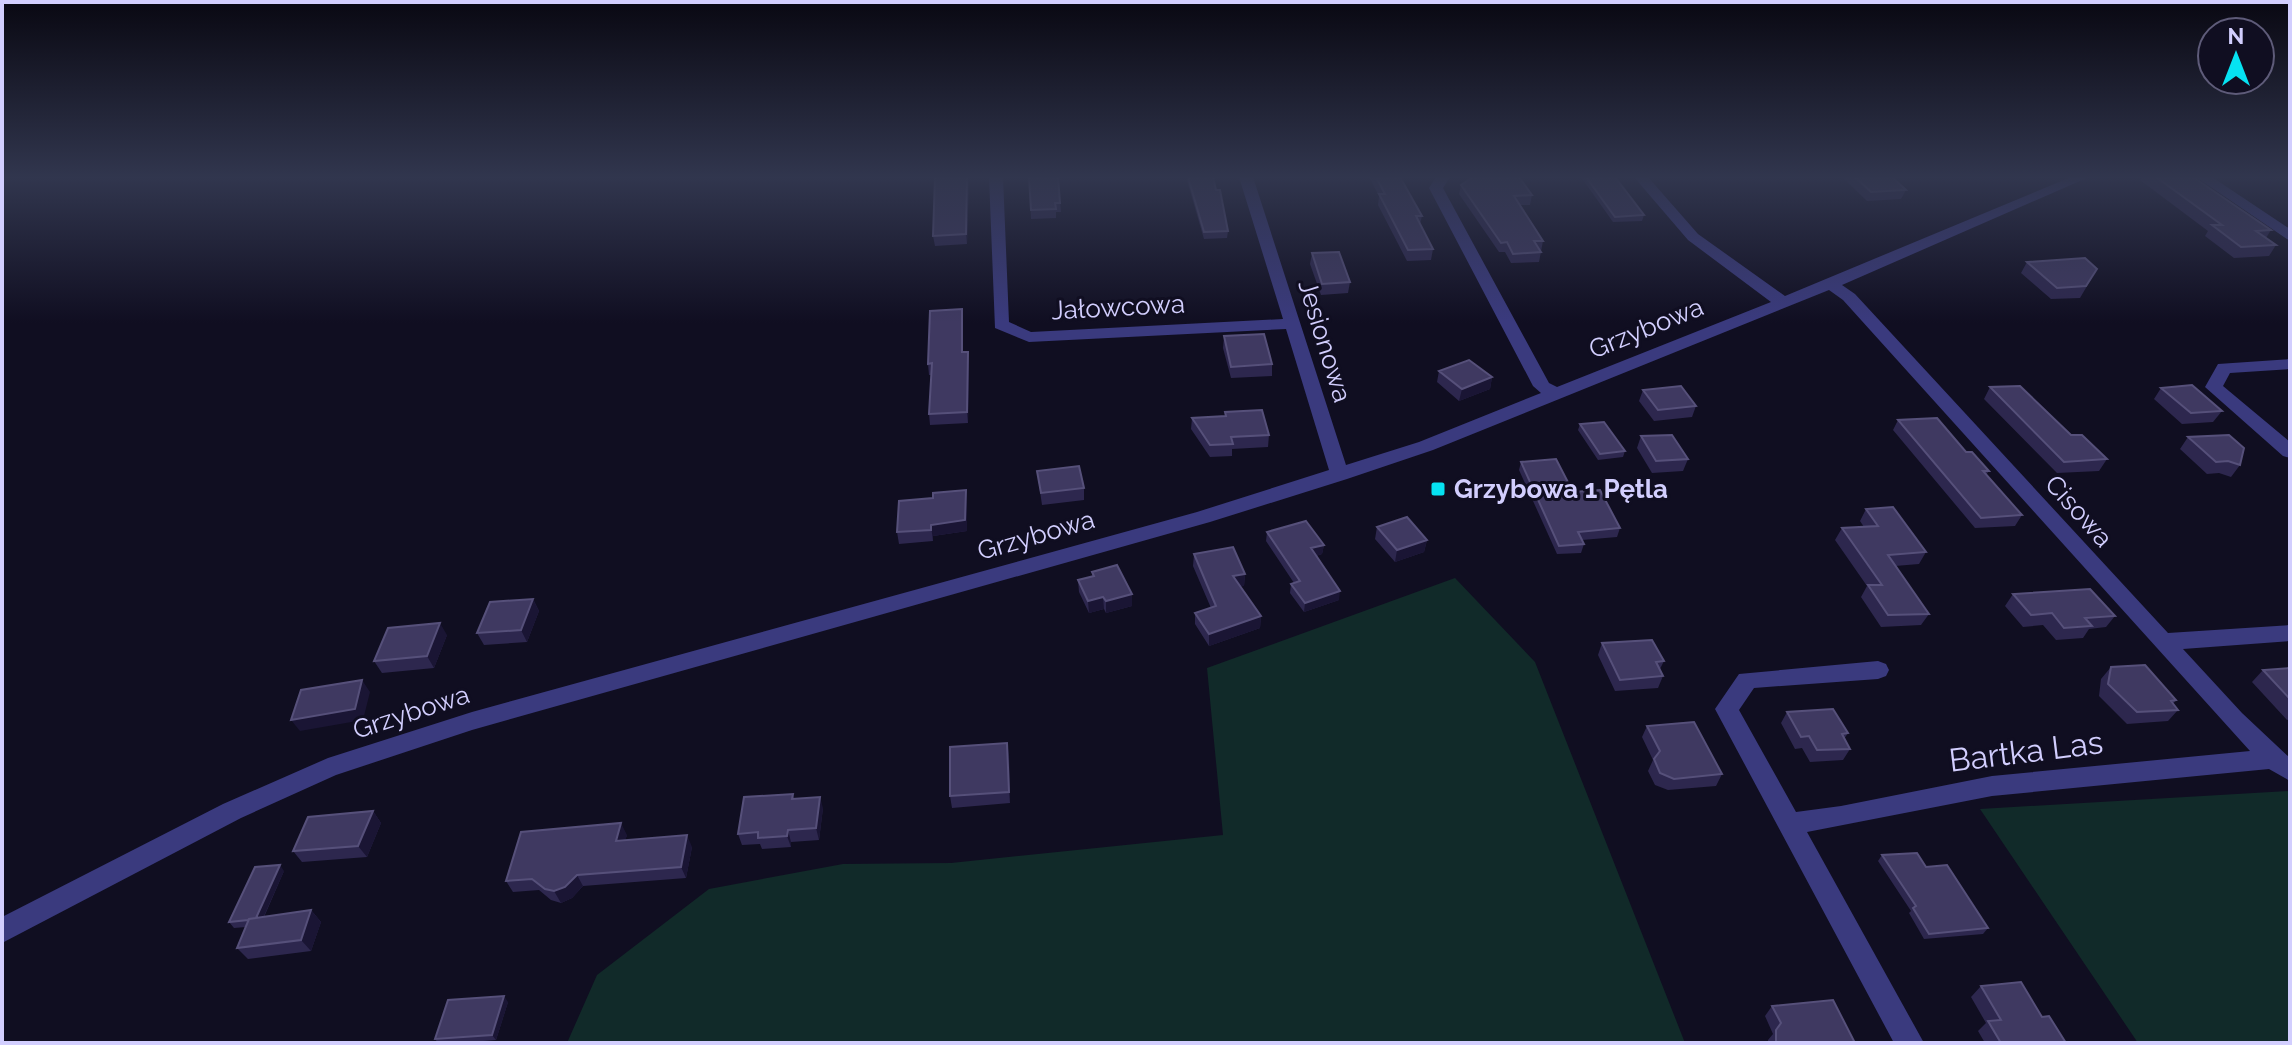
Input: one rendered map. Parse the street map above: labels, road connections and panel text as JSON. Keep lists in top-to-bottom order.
{
  "streets": {
    "street": [
      "Jałowcowa",
      "Grzybowa",
      "Jesionowa",
      "Cisowa",
      "Bartka Las"
    ]
  },
  "crossings": [
    ["Jałowcowa", "Jesionowa"],
    ["Grzybowa", "Jesionowa"],
    ["Grzybowa", "Cisowa"],
    ["Cisowa", "Bartka Las"]
  ],
  "places": {
    "transit": ["Grzybowa 1 Pętla"]
  },
  "north": "top"
}
